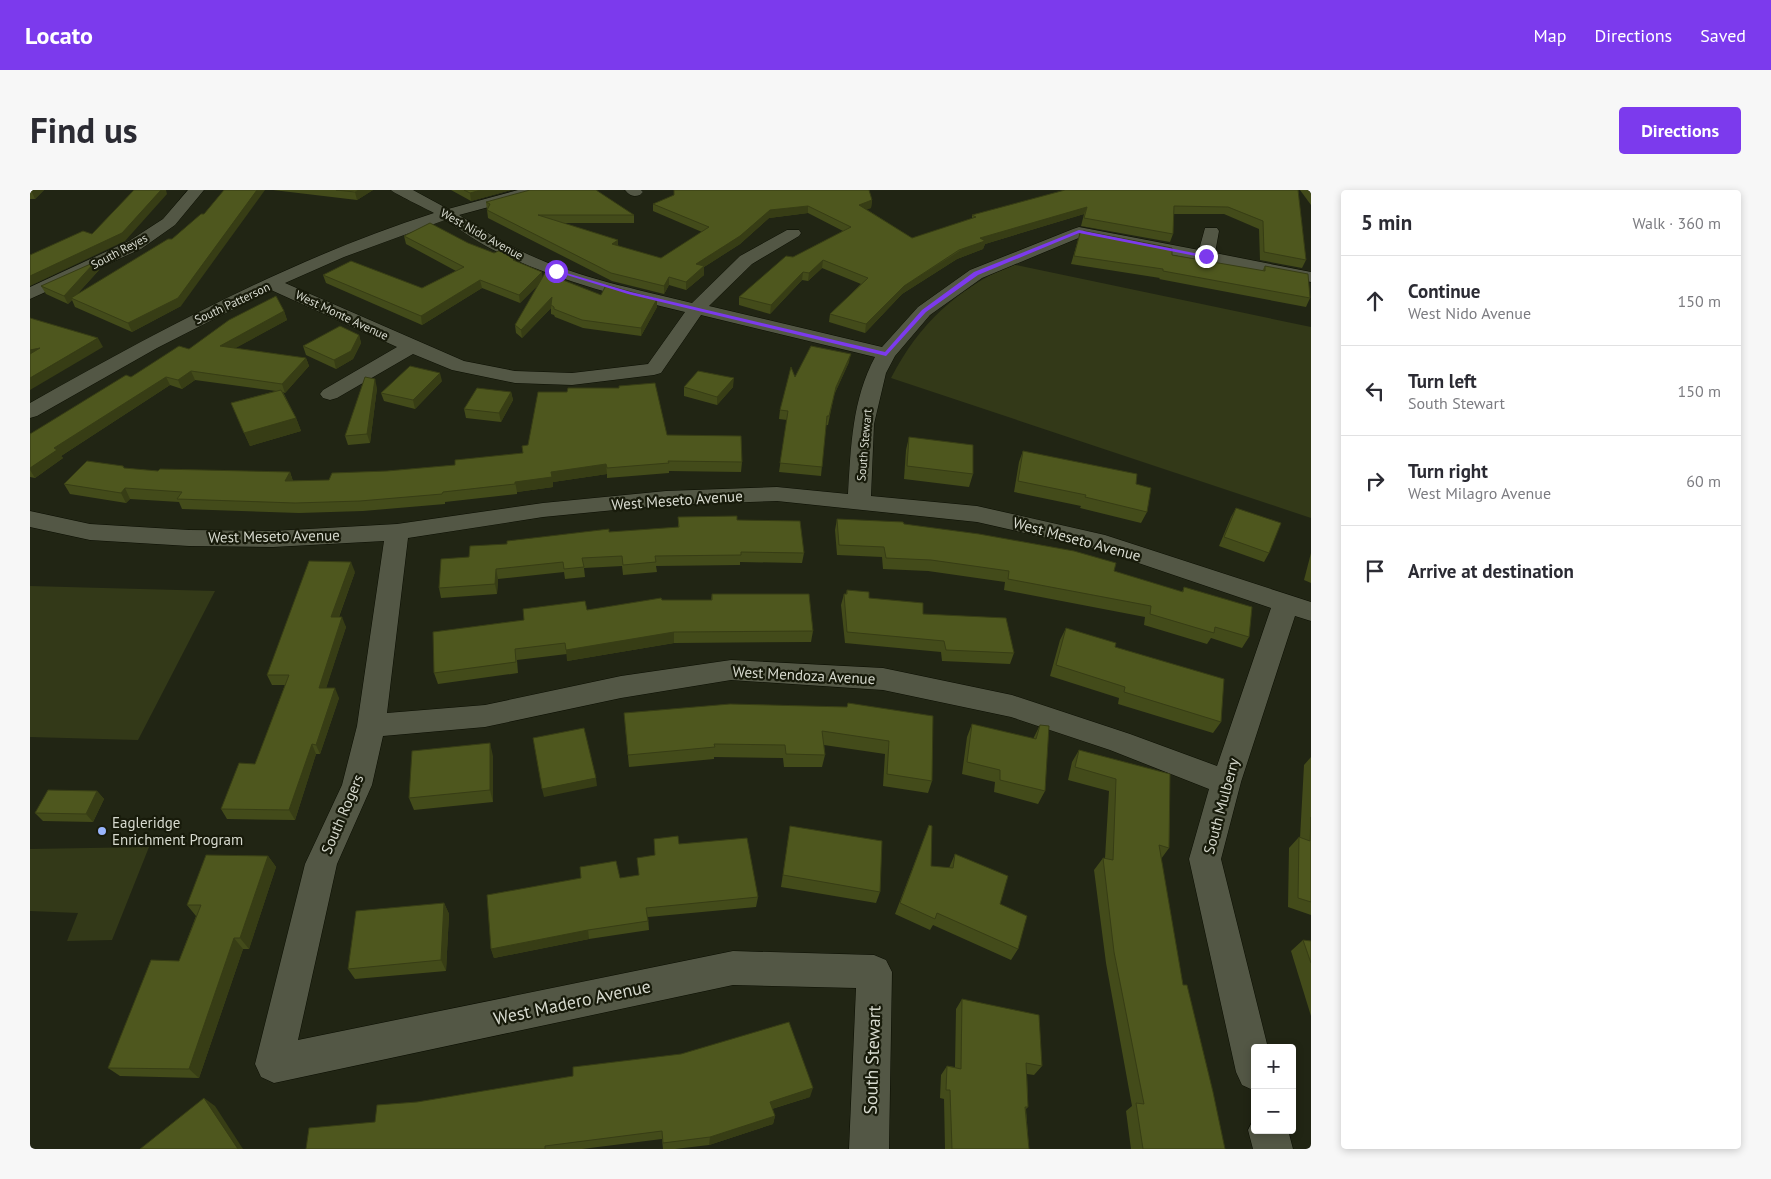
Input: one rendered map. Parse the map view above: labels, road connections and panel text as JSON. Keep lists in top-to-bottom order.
{
  "streets": {
    "street": [
      "West Nido Avenue",
      "South Reyes",
      "South Patterson",
      "West Monte Avenue",
      "South Stewart",
      "West Meseto Avenue",
      "West Mendoza Avenue",
      "South Mulberry",
      "South Rogers",
      "West Madero Avenue"
    ]
  },
  "crossings": [
    ["West Nido Avenue", "South Patterson"],
    ["West Nido Avenue", "West Monte Avenue"],
    ["West Nido Avenue", "South Stewart"],
    ["South Patterson", "West Monte Avenue"],
    ["South Stewart", "West Meseto Avenue"],
    ["South Stewart", "West Madero Avenue"],
    ["West Meseto Avenue", "South Mulberry"],
    ["West Meseto Avenue", "South Rogers"],
    ["West Mendoza Avenue", "South Mulberry"],
    ["West Mendoza Avenue", "South Rogers"],
    ["South Rogers", "West Madero Avenue"]
  ],
  "places": ["Eagleridge Enrichment Program"],
  "page": {
    "header": "Locato",
    "nav": ["Map", "Directions", "Saved"],
    "title": "Find us",
    "buttons": "Directions",
    "heading": ["5 min", "Walk · 360 m"],
    "list": [
      ["Continue", "West Nido Avenue", "150 m"],
      ["Turn left", "South Stewart", "150 m"],
      ["Turn right", "West Milagro Avenue", "60 m"],
      "Arrive at destination"
    ],
    "map_buttons": ["+", "−"]
  }
}
